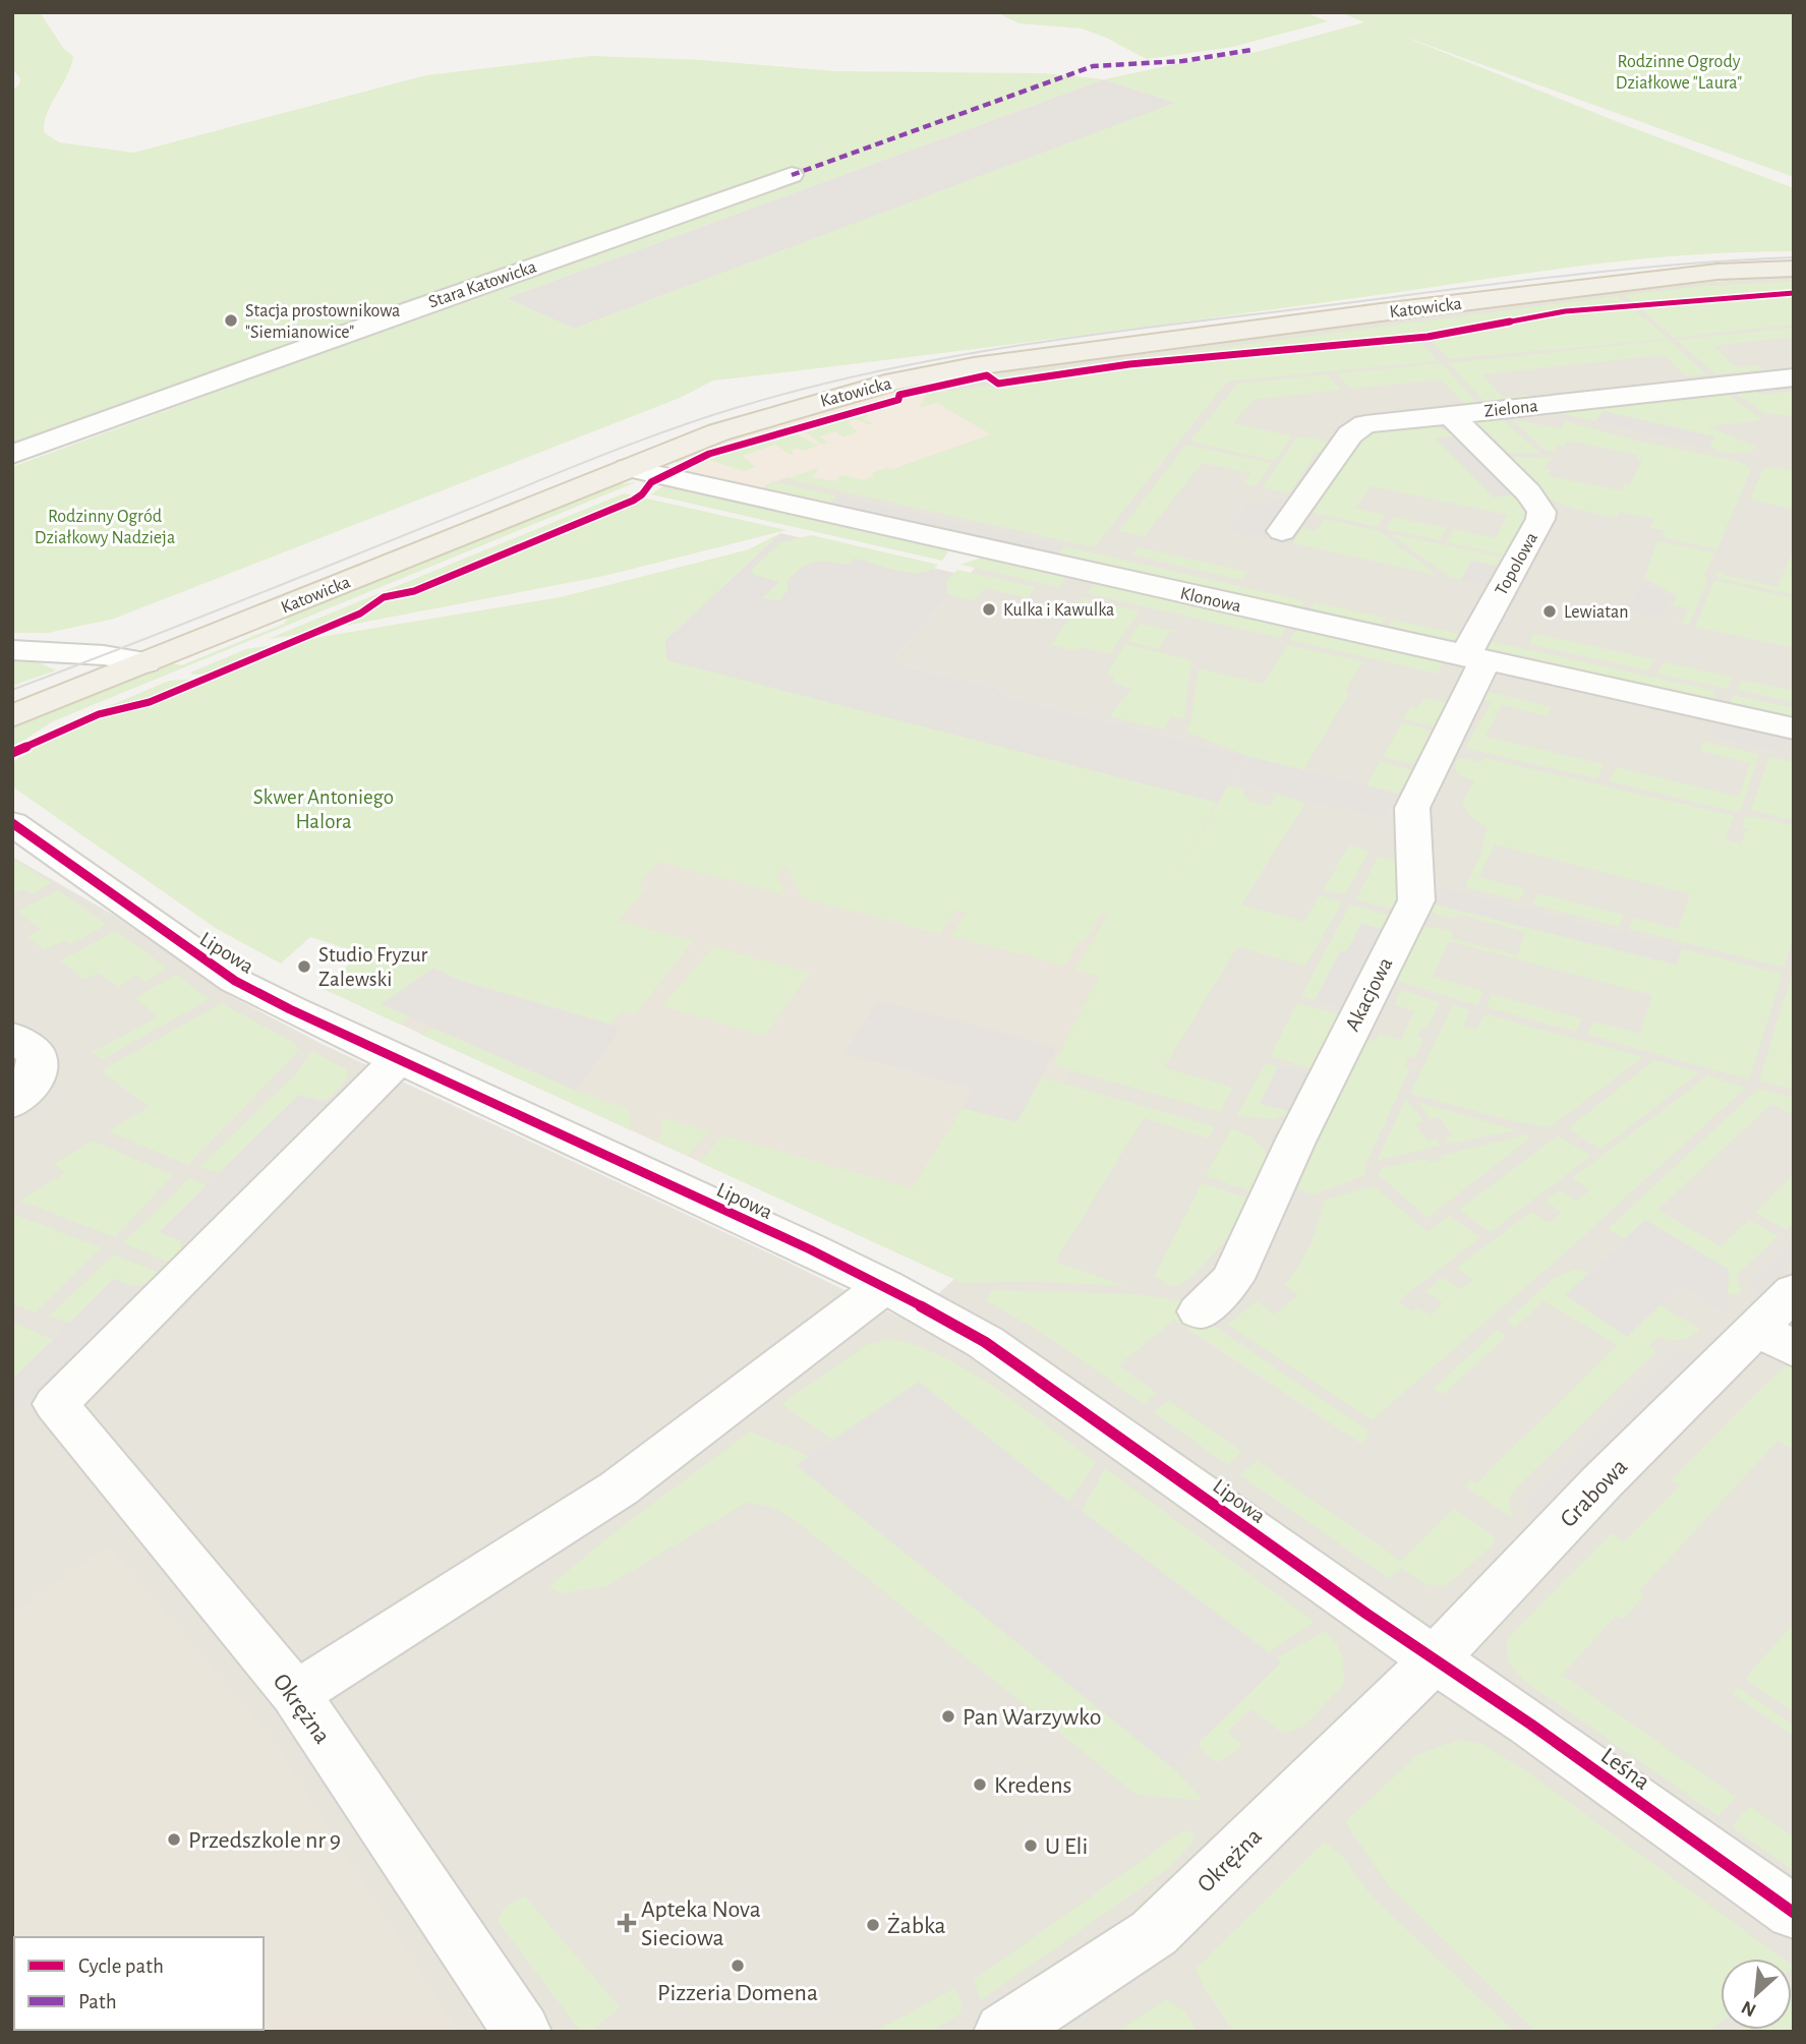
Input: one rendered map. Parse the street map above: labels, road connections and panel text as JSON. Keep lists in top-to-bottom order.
{
  "streets": {
    "main road": ["Katowicka"],
    "street": [
      "Stara Katowicka",
      "Zielona",
      "Topolowa",
      "Klonowa",
      "Lipowa",
      "Akacjowa",
      "Grabowa",
      "Okrężna",
      "Leśna"
    ]
  },
  "crossings": [
    ["Katowicka", "Klonowa"],
    ["Zielona", "Topolowa"],
    ["Topolowa", "Klonowa"],
    ["Topolowa", "Akacjowa"],
    ["Klonowa", "Akacjowa"],
    ["Lipowa", "Grabowa"],
    ["Lipowa", "Okrężna"],
    ["Lipowa", "Leśna"],
    ["Grabowa", "Okrężna"],
    ["Grabowa", "Leśna"],
    ["Okrężna", "Leśna"]
  ],
  "parks": ["Rodzinne Ogrody Działkowe \"Laura\"", "Rodzinny Ogród Działkowy Nadzieja", "Skwer Antoniego Halora"],
  "places": {
    "other": [
      "Stacja prostownikowa \"Siemianowice\"",
      "Kulka i Kawulka",
      "Lewiatan",
      "Studio Fryzur Zalewski",
      "Pan Warzywko",
      "Kredens",
      "Przedszkole nr 9",
      "U Eli",
      "Żabka",
      "Pizzeria Domena"
    ],
    "health": ["Apteka Nova Sieciowa"]
  },
  "legend": ["Cycle path", "Path"],
  "north": "bottom left"
}
